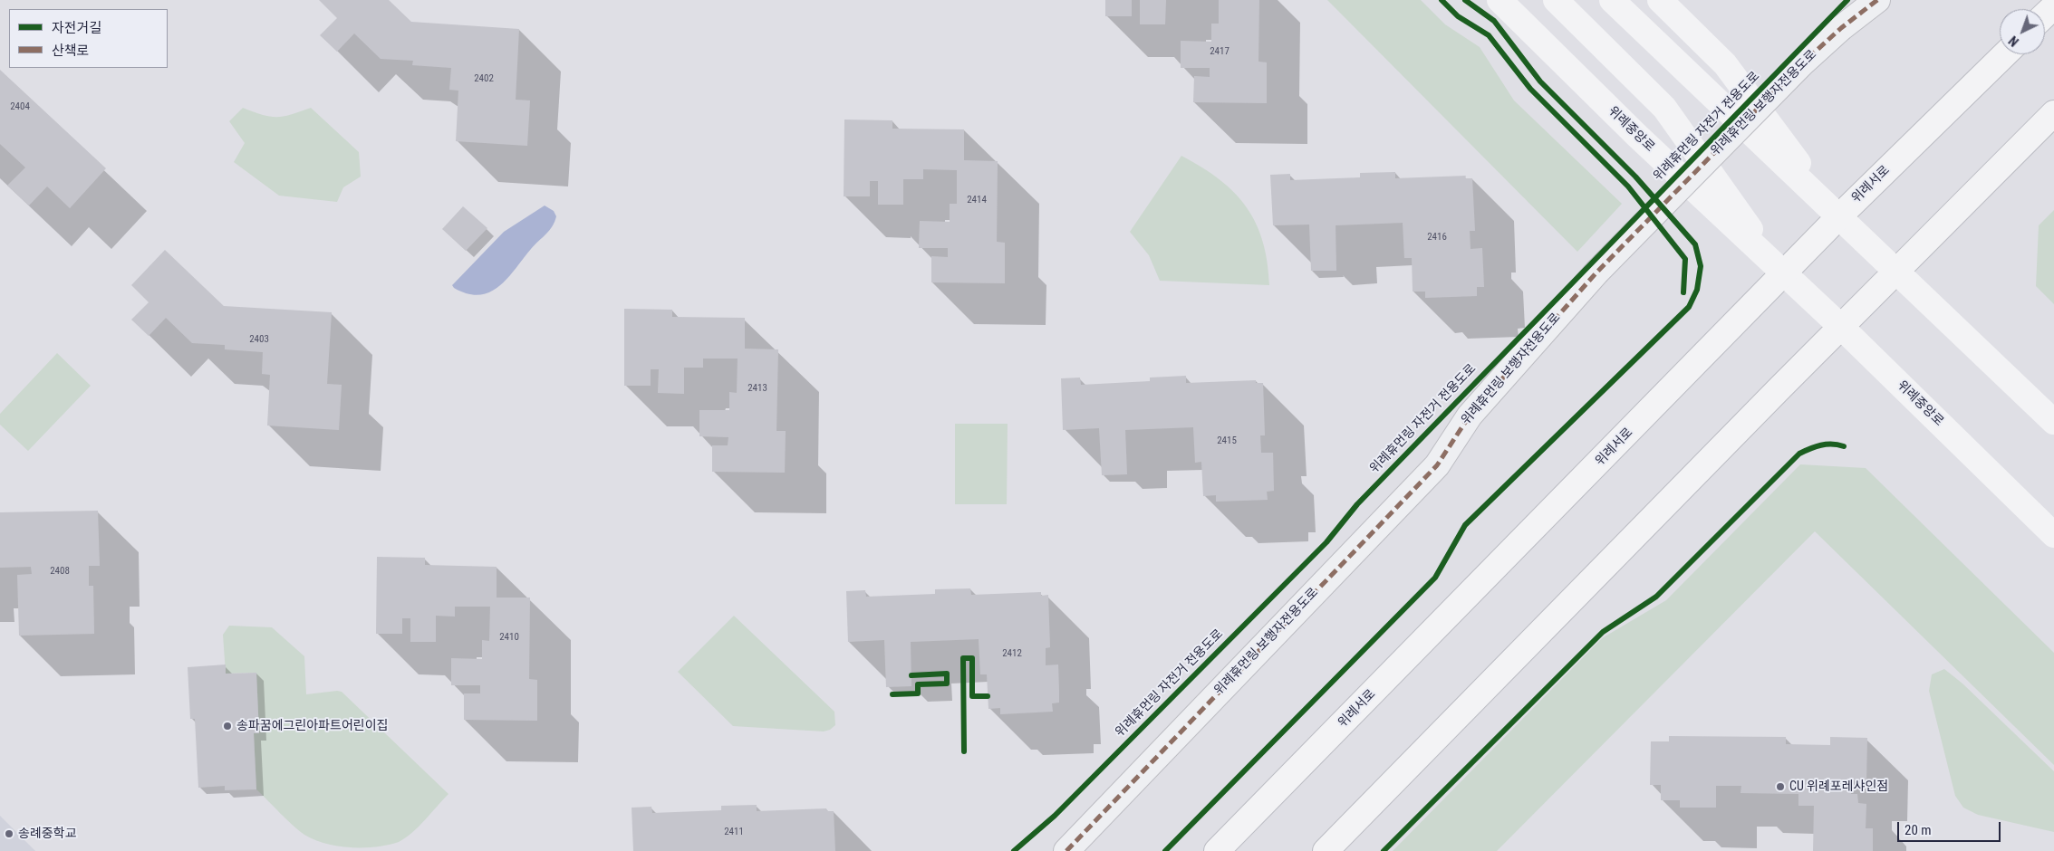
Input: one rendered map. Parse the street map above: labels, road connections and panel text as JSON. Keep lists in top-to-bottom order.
{
  "streets": {
    "main road": ["위례중앙로", "위례서로"],
    "street": ["위례휴먼링 보행자전용도로"],
    "cycle path": ["위례휴먼링 자전거 전용도로"]
  },
  "crossings": [
    ["위례중앙로", "위례서로"]
  ],
  "places": ["송파꿈에그린아파트어린이집", "CU 위례포레샤인점", "송례중학교"],
  "house_numbers": [
    "2417",
    "2402",
    "2404",
    "2414",
    "2416",
    "2403",
    "2413",
    "2415",
    "2408",
    "2410",
    "2412",
    "2411"
  ],
  "legend": ["자전거길", "산책로"],
  "scale_bar": "20 m",
  "north": "bottom left"
}
